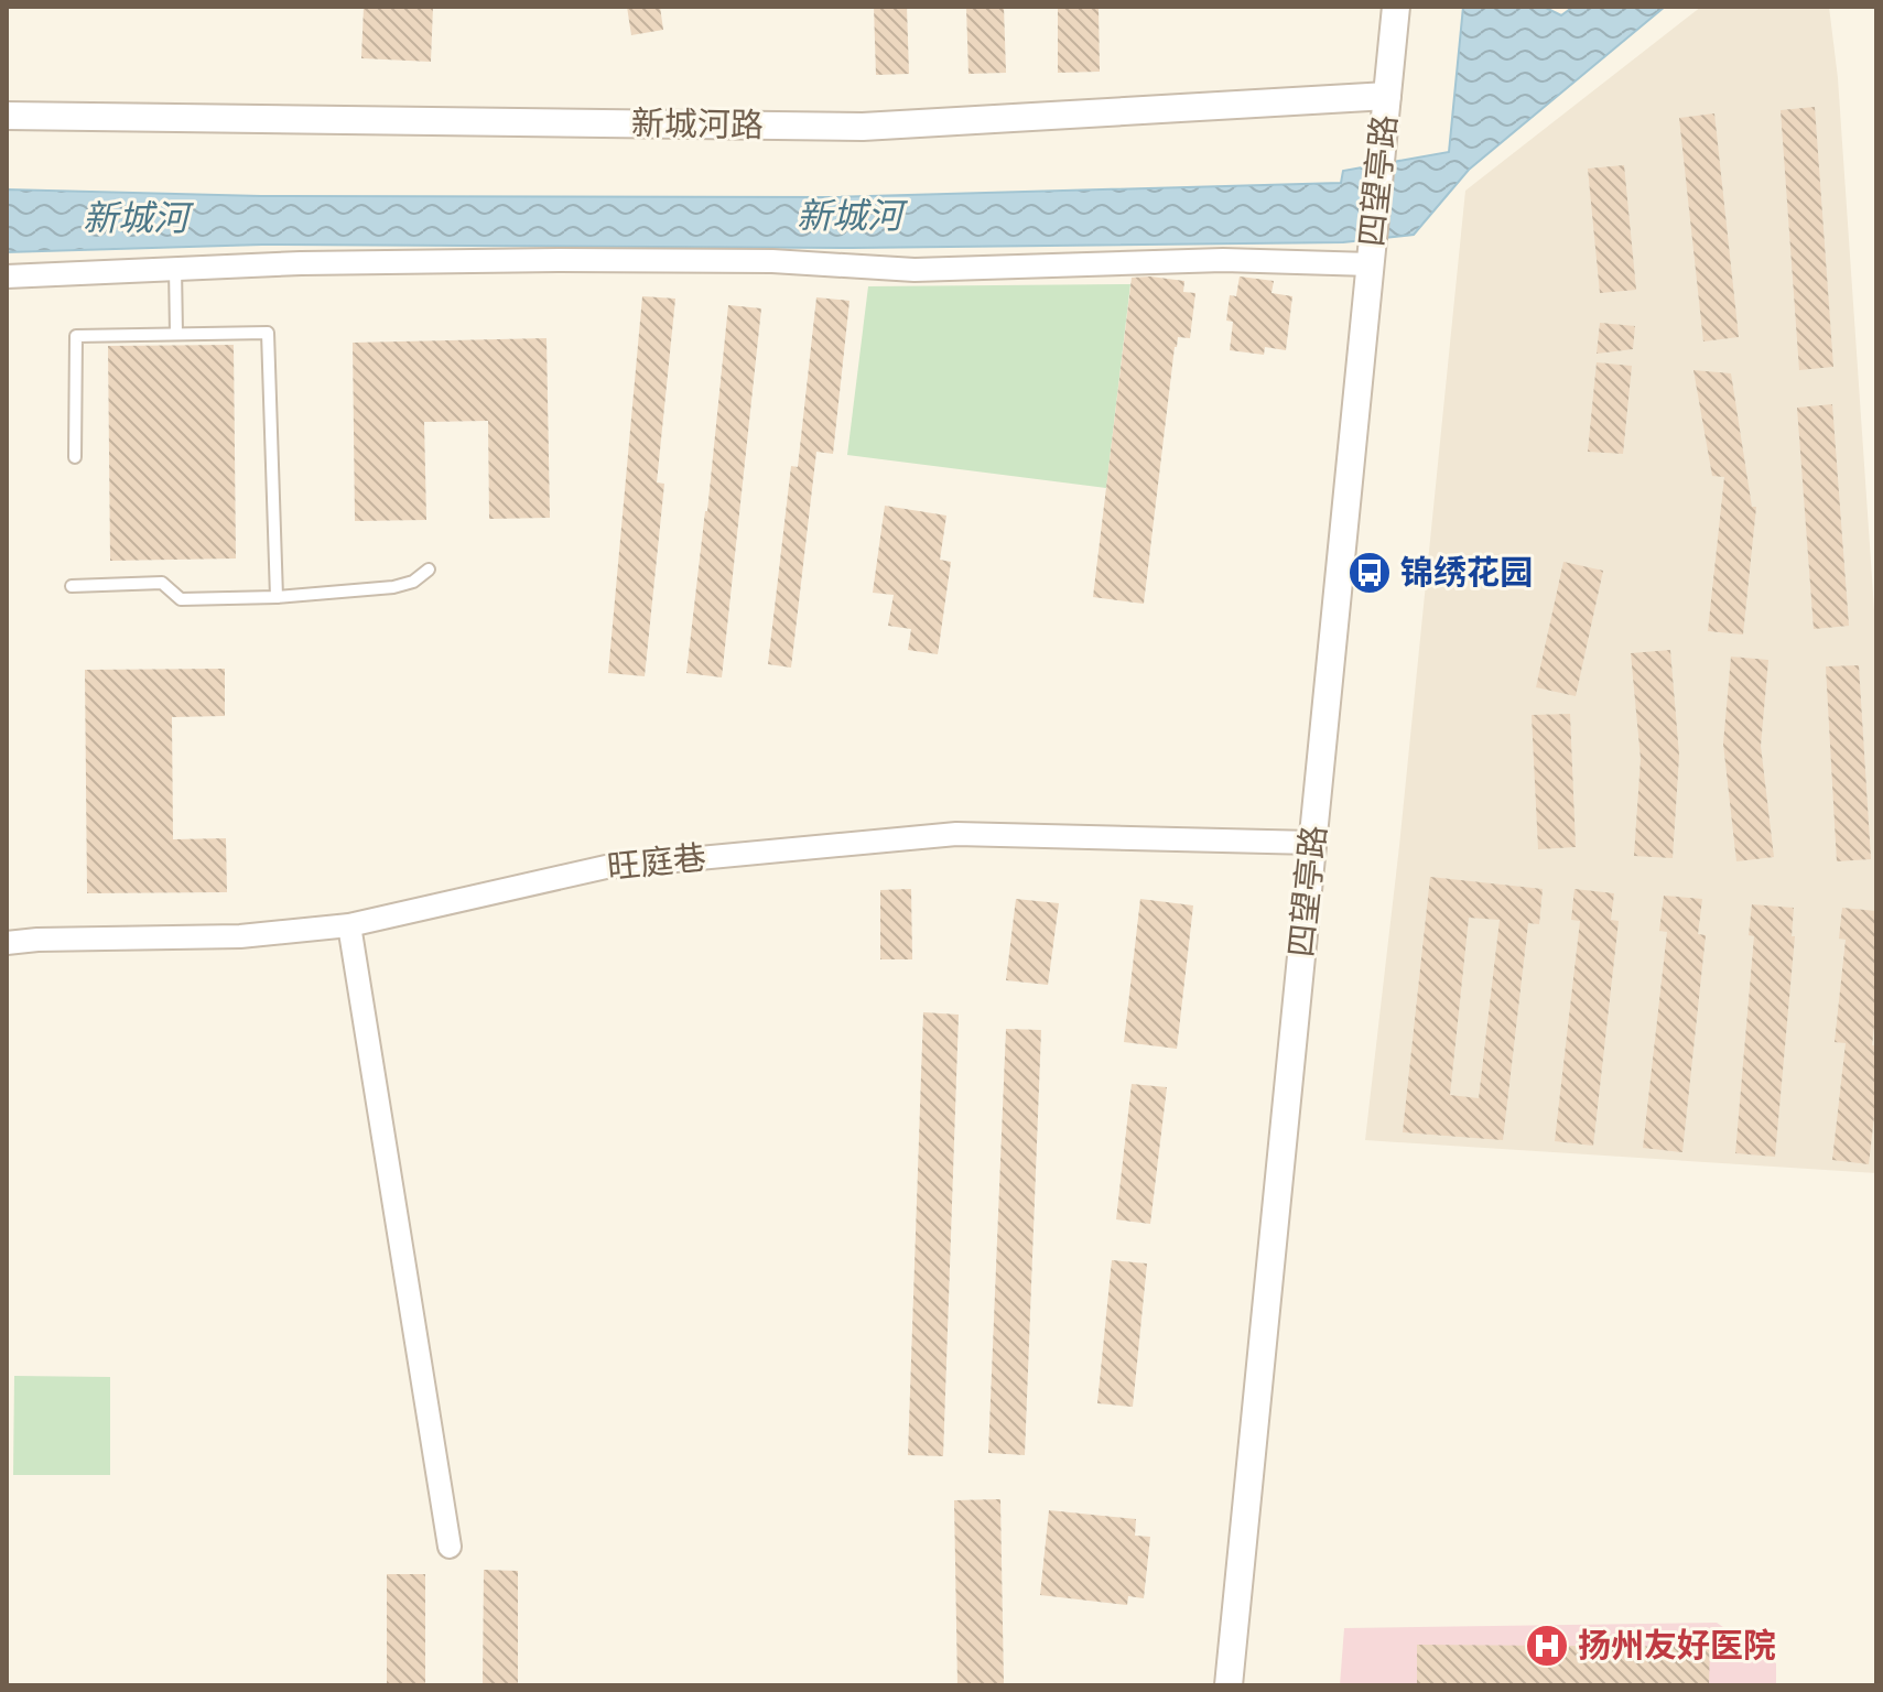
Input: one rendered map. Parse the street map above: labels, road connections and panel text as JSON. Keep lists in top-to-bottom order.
{
  "streets": {
    "street": ["新城河路", "四望亭路", "旺庭巷"]
  },
  "crossings": [
    ["新城河路", "四望亭路"],
    ["四望亭路", "旺庭巷"]
  ],
  "water": ["新城河"],
  "places": {
    "bus stop": ["锦绣花园"],
    "hospital": ["扬州友好医院"]
  }
}
